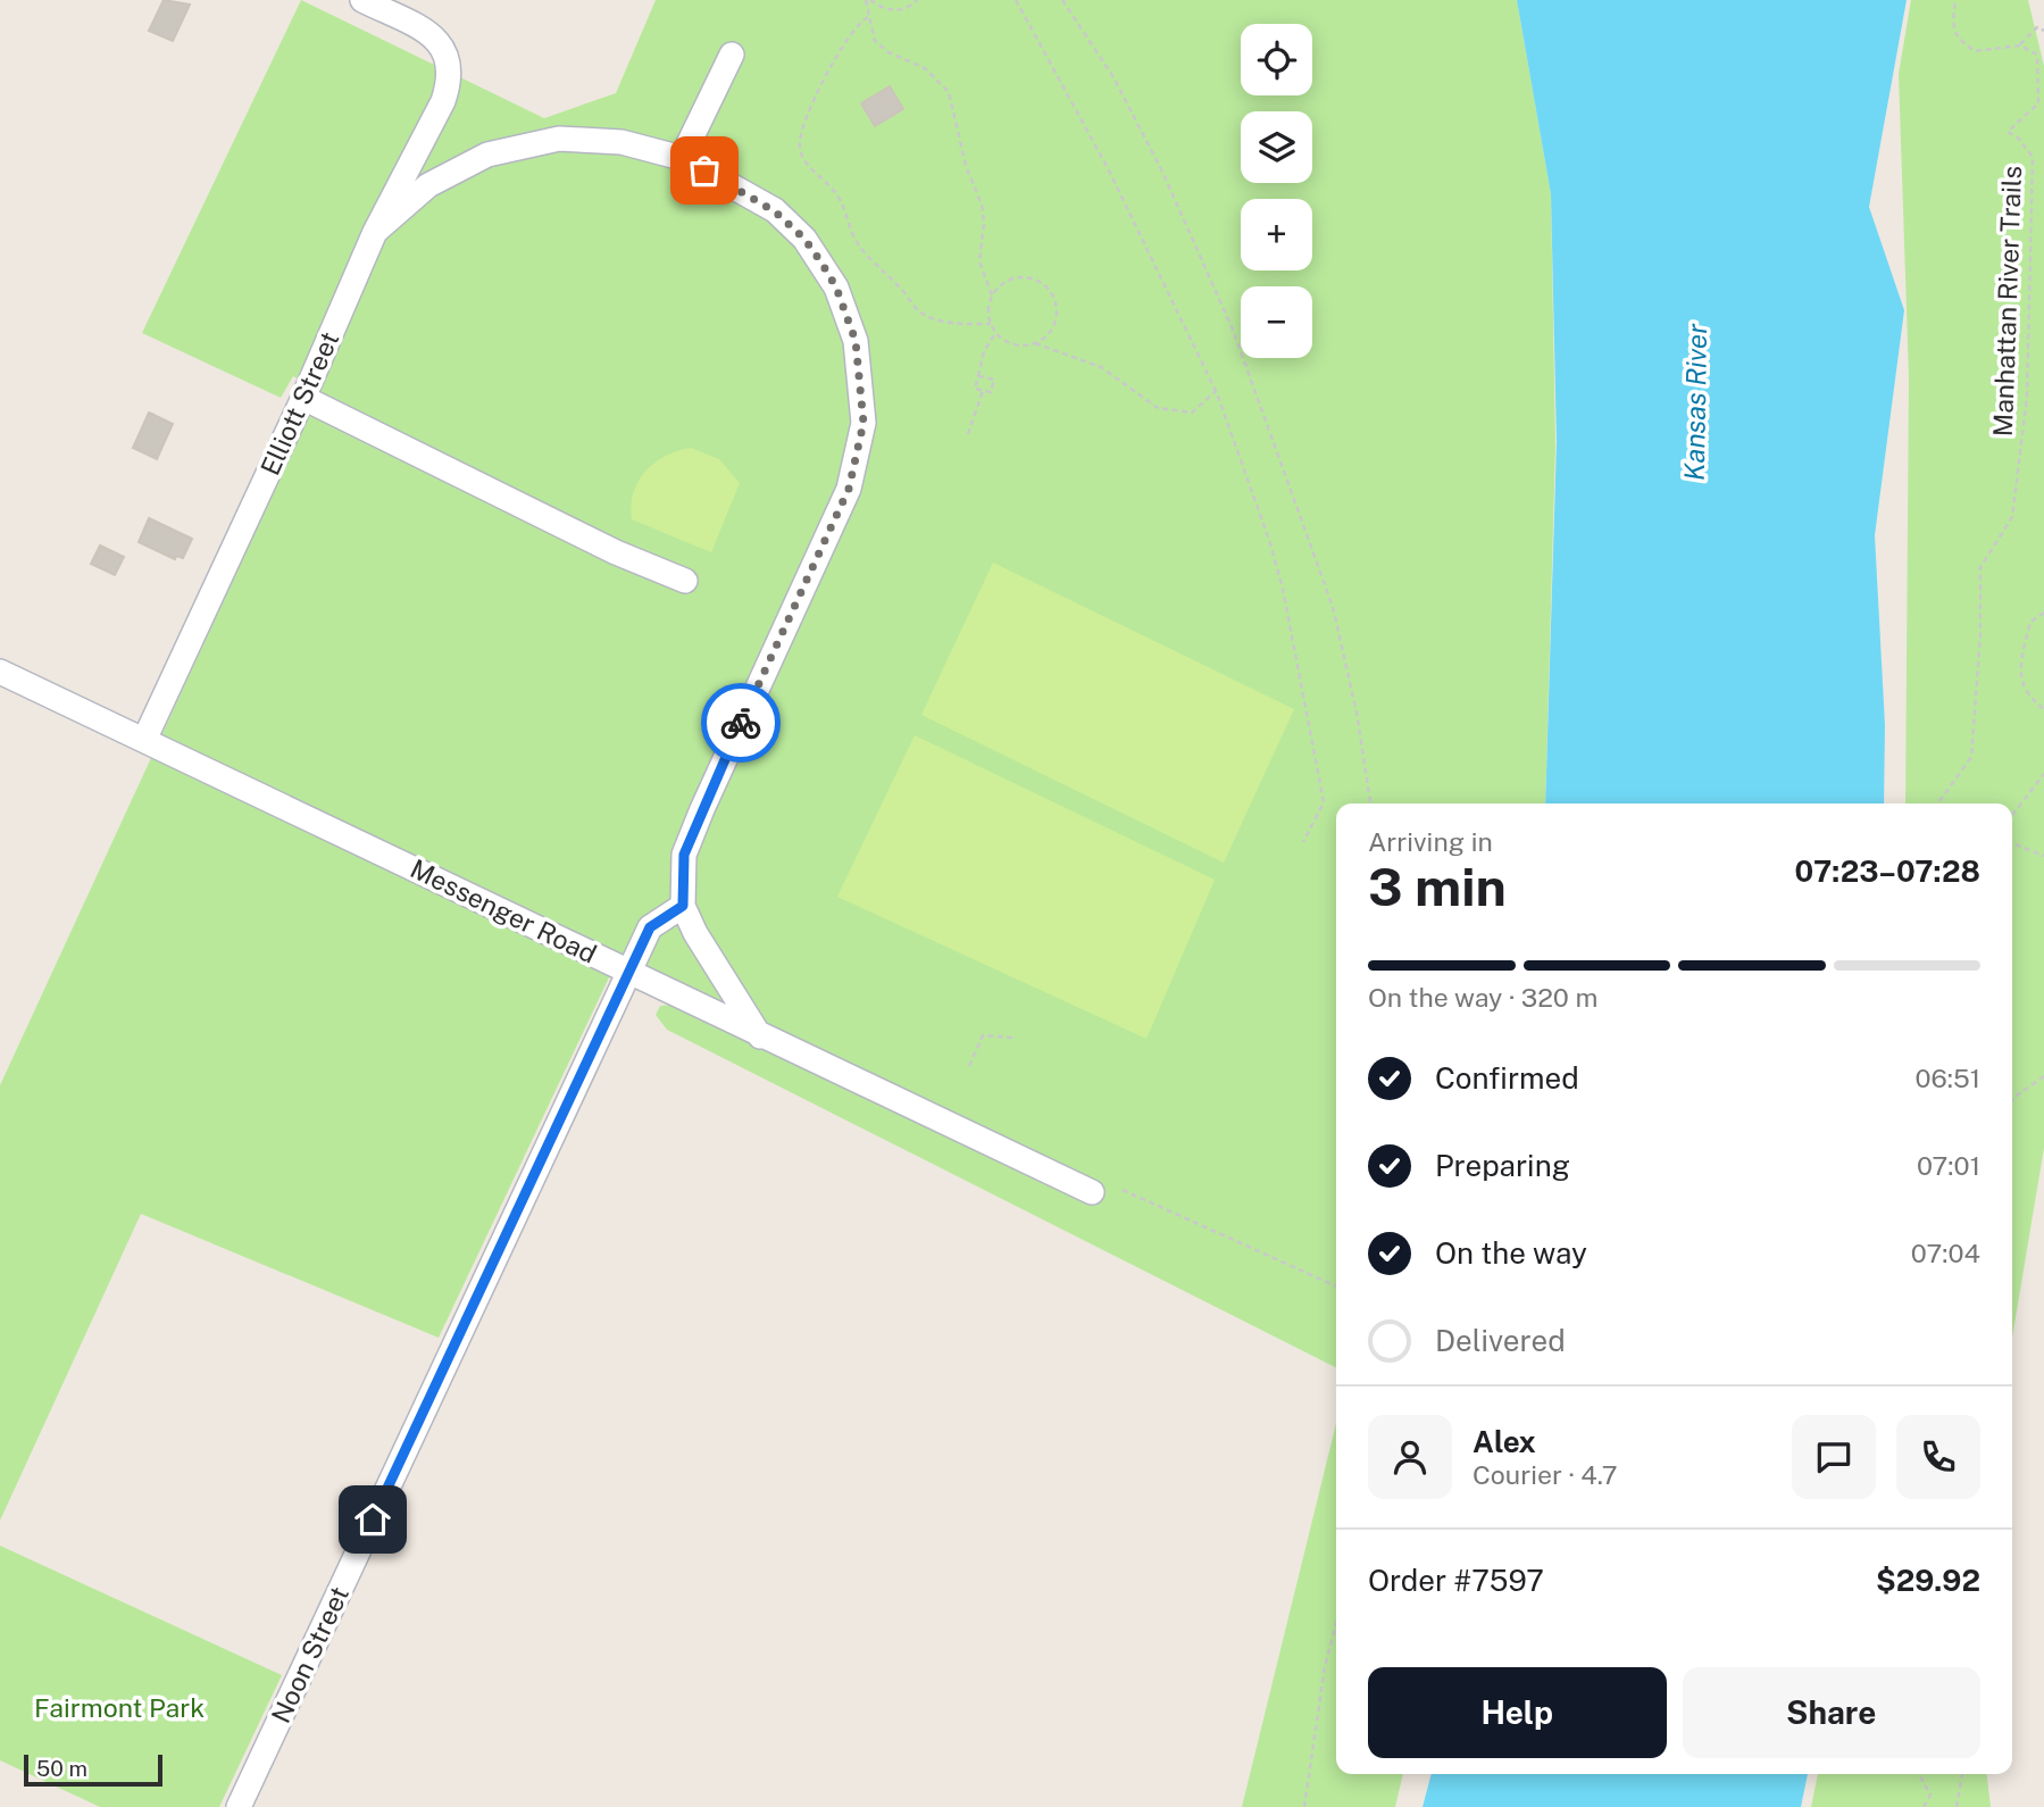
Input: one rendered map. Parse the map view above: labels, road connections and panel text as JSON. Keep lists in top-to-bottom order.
{
  "streets": {
    "street": ["Elliott Street", "Messenger Road", "Noon Street"],
    "path": ["Manhattan River Trails"]
  },
  "crossings": [
    ["Elliott Street", "Messenger Road"],
    ["Messenger Road", "Noon Street"]
  ],
  "water": ["Kansas River"],
  "parks": ["Fairmont Park"],
  "scale_bar": "50 m",
  "page": {
    "map_buttons": ["+", "−"],
    "heading": ["3 min", "Arriving in", "07:23–07:28"],
    "panel": [
      "Alex",
      "Courier · 4.7",
      "Order #7597",
      "$29.92"
    ],
    "bar": "On the way · 320 m",
    "list": [
      ["Confirmed", "06:51"],
      ["Preparing", "07:01"],
      ["On the way", "07:04"],
      "Delivered"
    ],
    "buttons": ["Help", "Share"],
    "scale": "50 m"
  }
}
